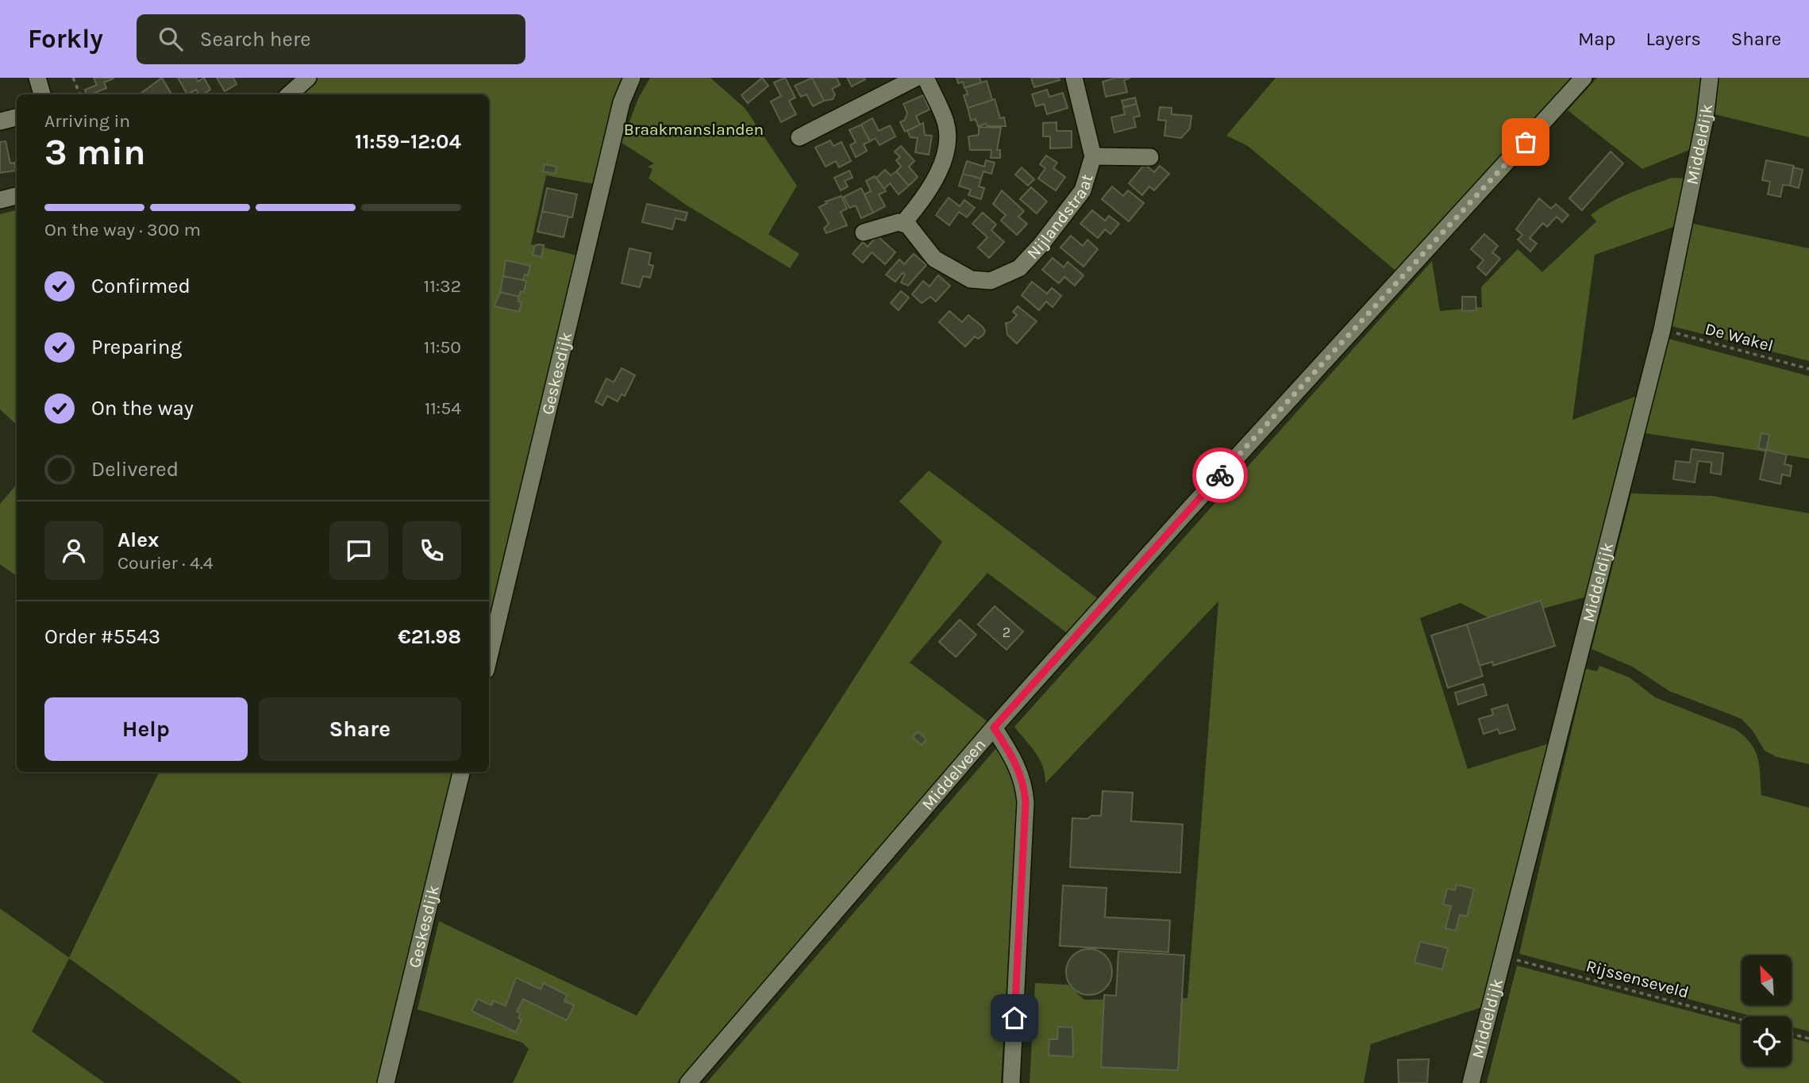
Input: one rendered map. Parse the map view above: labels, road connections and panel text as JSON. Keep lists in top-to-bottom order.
{
  "streets": {
    "street": [
      "Middeldijk",
      "Nijlandstraat",
      "Geskesdijk",
      "Middelveen"
    ],
    "path": ["De Wakel", "Rijssenseveld"]
  },
  "crossings": [
    ["Middeldijk", "De Wakel"],
    ["Middeldijk", "Rijssenseveld"]
  ],
  "parks": ["Braakmanslanden"],
  "house_numbers": ["2"],
  "north": "top left",
  "page": {
    "header": "Forkly",
    "search": "Search here",
    "nav": ["Map", "Layers", "Share"],
    "heading": ["3 min", "Arriving in", "11:59–12:04"],
    "panel": [
      "Alex",
      "Courier · 4.4",
      "Order #5543",
      "€21.98"
    ],
    "bar": "On the way · 300 m",
    "list": [
      ["Confirmed", "11:32"],
      ["Preparing", "11:50"],
      ["On the way", "11:54"],
      "Delivered"
    ],
    "buttons": ["Help", "Share"]
  }
}
